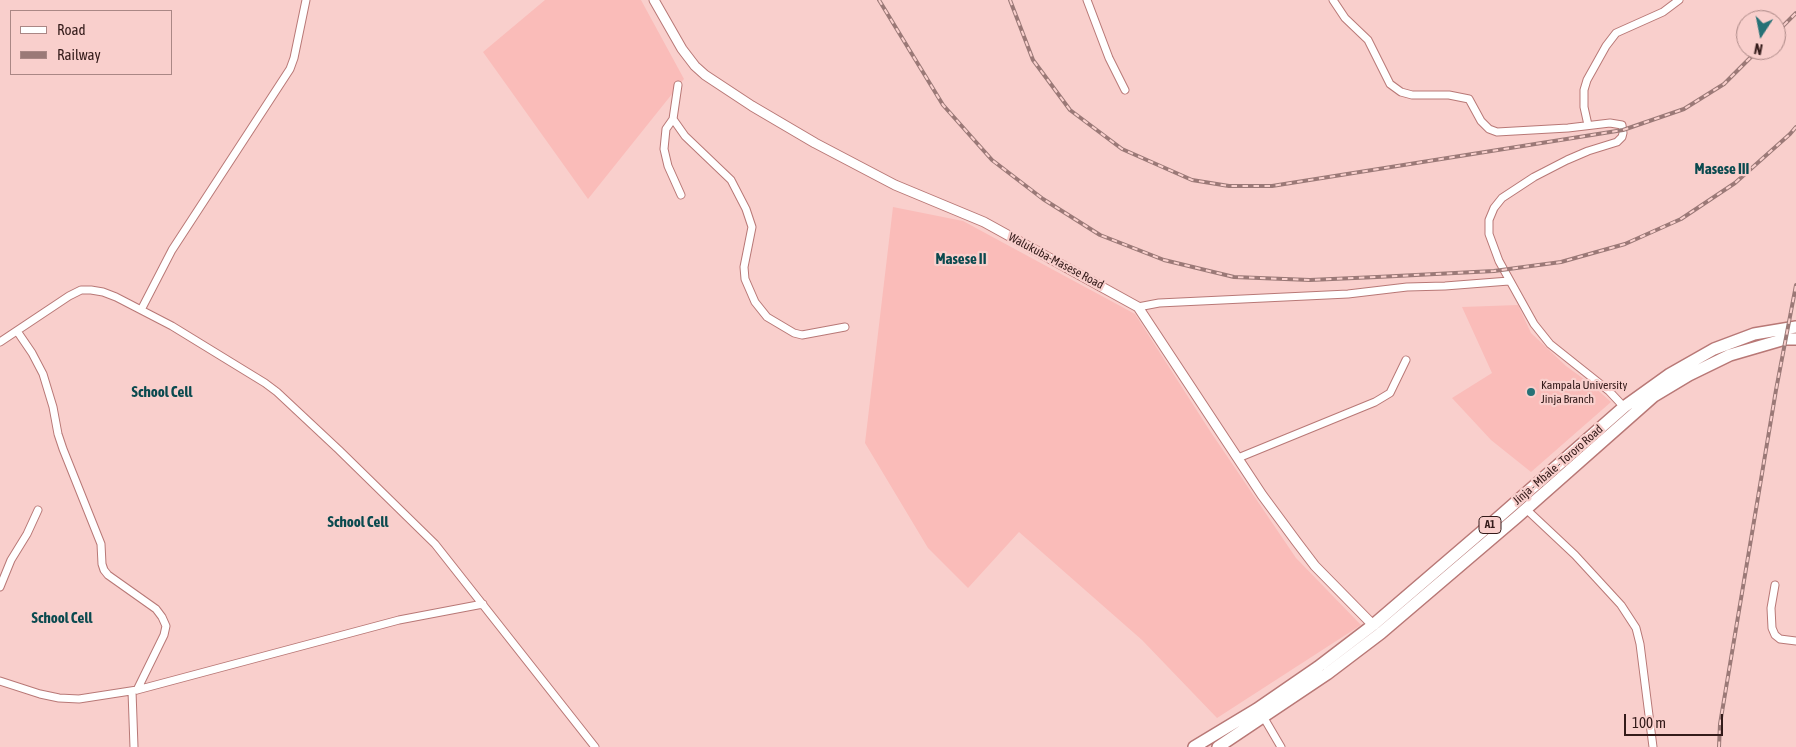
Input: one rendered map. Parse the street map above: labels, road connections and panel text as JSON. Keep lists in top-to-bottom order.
{
  "streets": {
    "highway": ["Jinja - Mbale - Tororo Road", "A1"],
    "street": ["Walukuba-Masese Road"]
  },
  "crossings": [
    ["Walukuba-Masese Road", "Jinja - Mbale - Tororo Road"]
  ],
  "districts": [
    "Masese III",
    "Masese II",
    "School Cell",
    "School Cell",
    "School Cell"
  ],
  "places": ["Kampala University Jinja Branch"],
  "legend": ["Road", "Railway"],
  "scale_bar": "100 m",
  "north": "bottom"
}
